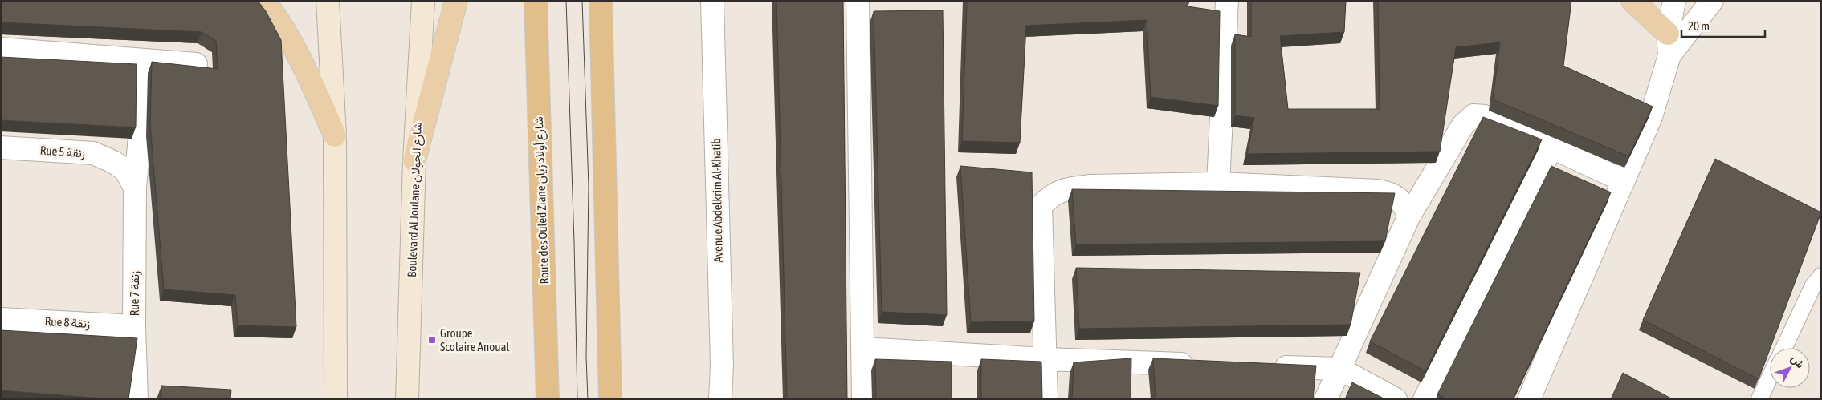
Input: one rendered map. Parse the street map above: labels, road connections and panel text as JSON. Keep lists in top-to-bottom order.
{
  "streets": {
    "highway": ["Route des Ouled Ziane شارع أولاد زيان"],
    "main road": ["Boulevard Al Joulane شارع الجولان"],
    "street": [
      "Rue 5 زنقة",
      "Avenue Abdelkrim Al-Khatib",
      "Rue 7 زنقة",
      "Rue 8 زنقة"
    ]
  },
  "crossings": [
    ["Rue 5 زنقة", "Rue 7 زنقة"],
    ["Rue 7 زنقة", "Rue 8 زنقة"]
  ],
  "places": {
    "transit": ["Groupe Scolaire Anoual"]
  },
  "scale_bar": "20 m",
  "north": "top right"
}
